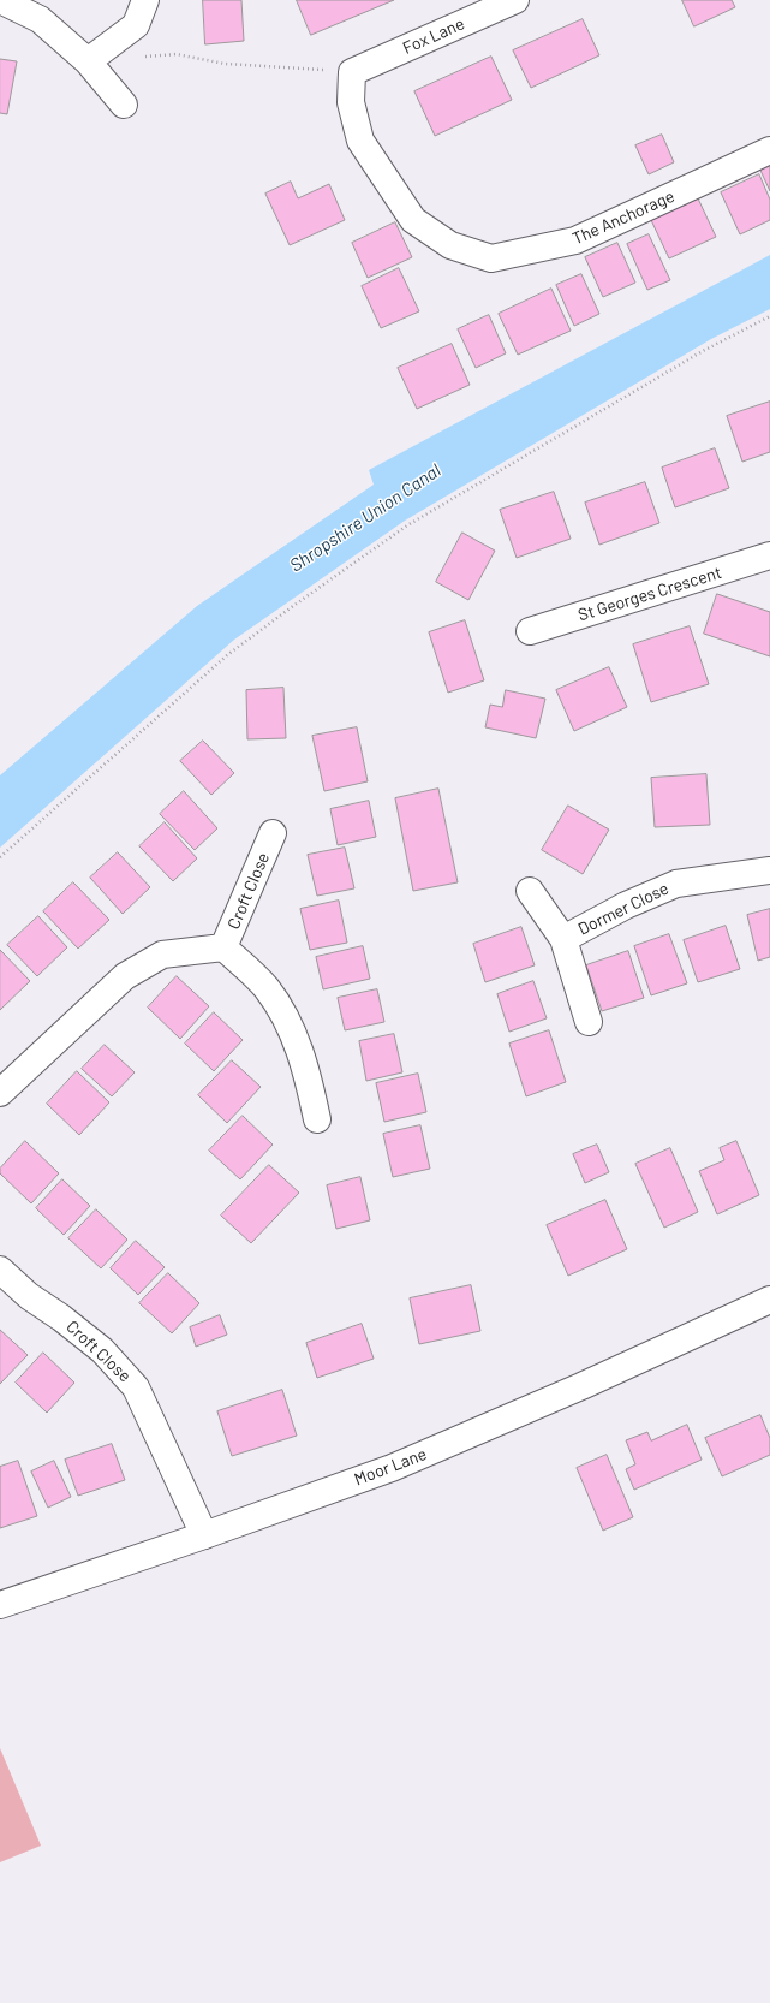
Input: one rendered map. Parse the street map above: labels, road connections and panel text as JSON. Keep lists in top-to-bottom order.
{
  "streets": {
    "street": [
      "Fox Lane",
      "The Anchorage",
      "St Georges Crescent",
      "Croft Close",
      "Dormer Close",
      "Moor Lane"
    ]
  },
  "crossings": [
    ["Fox Lane", "The Anchorage"],
    ["Croft Close", "Moor Lane"]
  ],
  "water": ["Shropshire Union Canal"]
}
